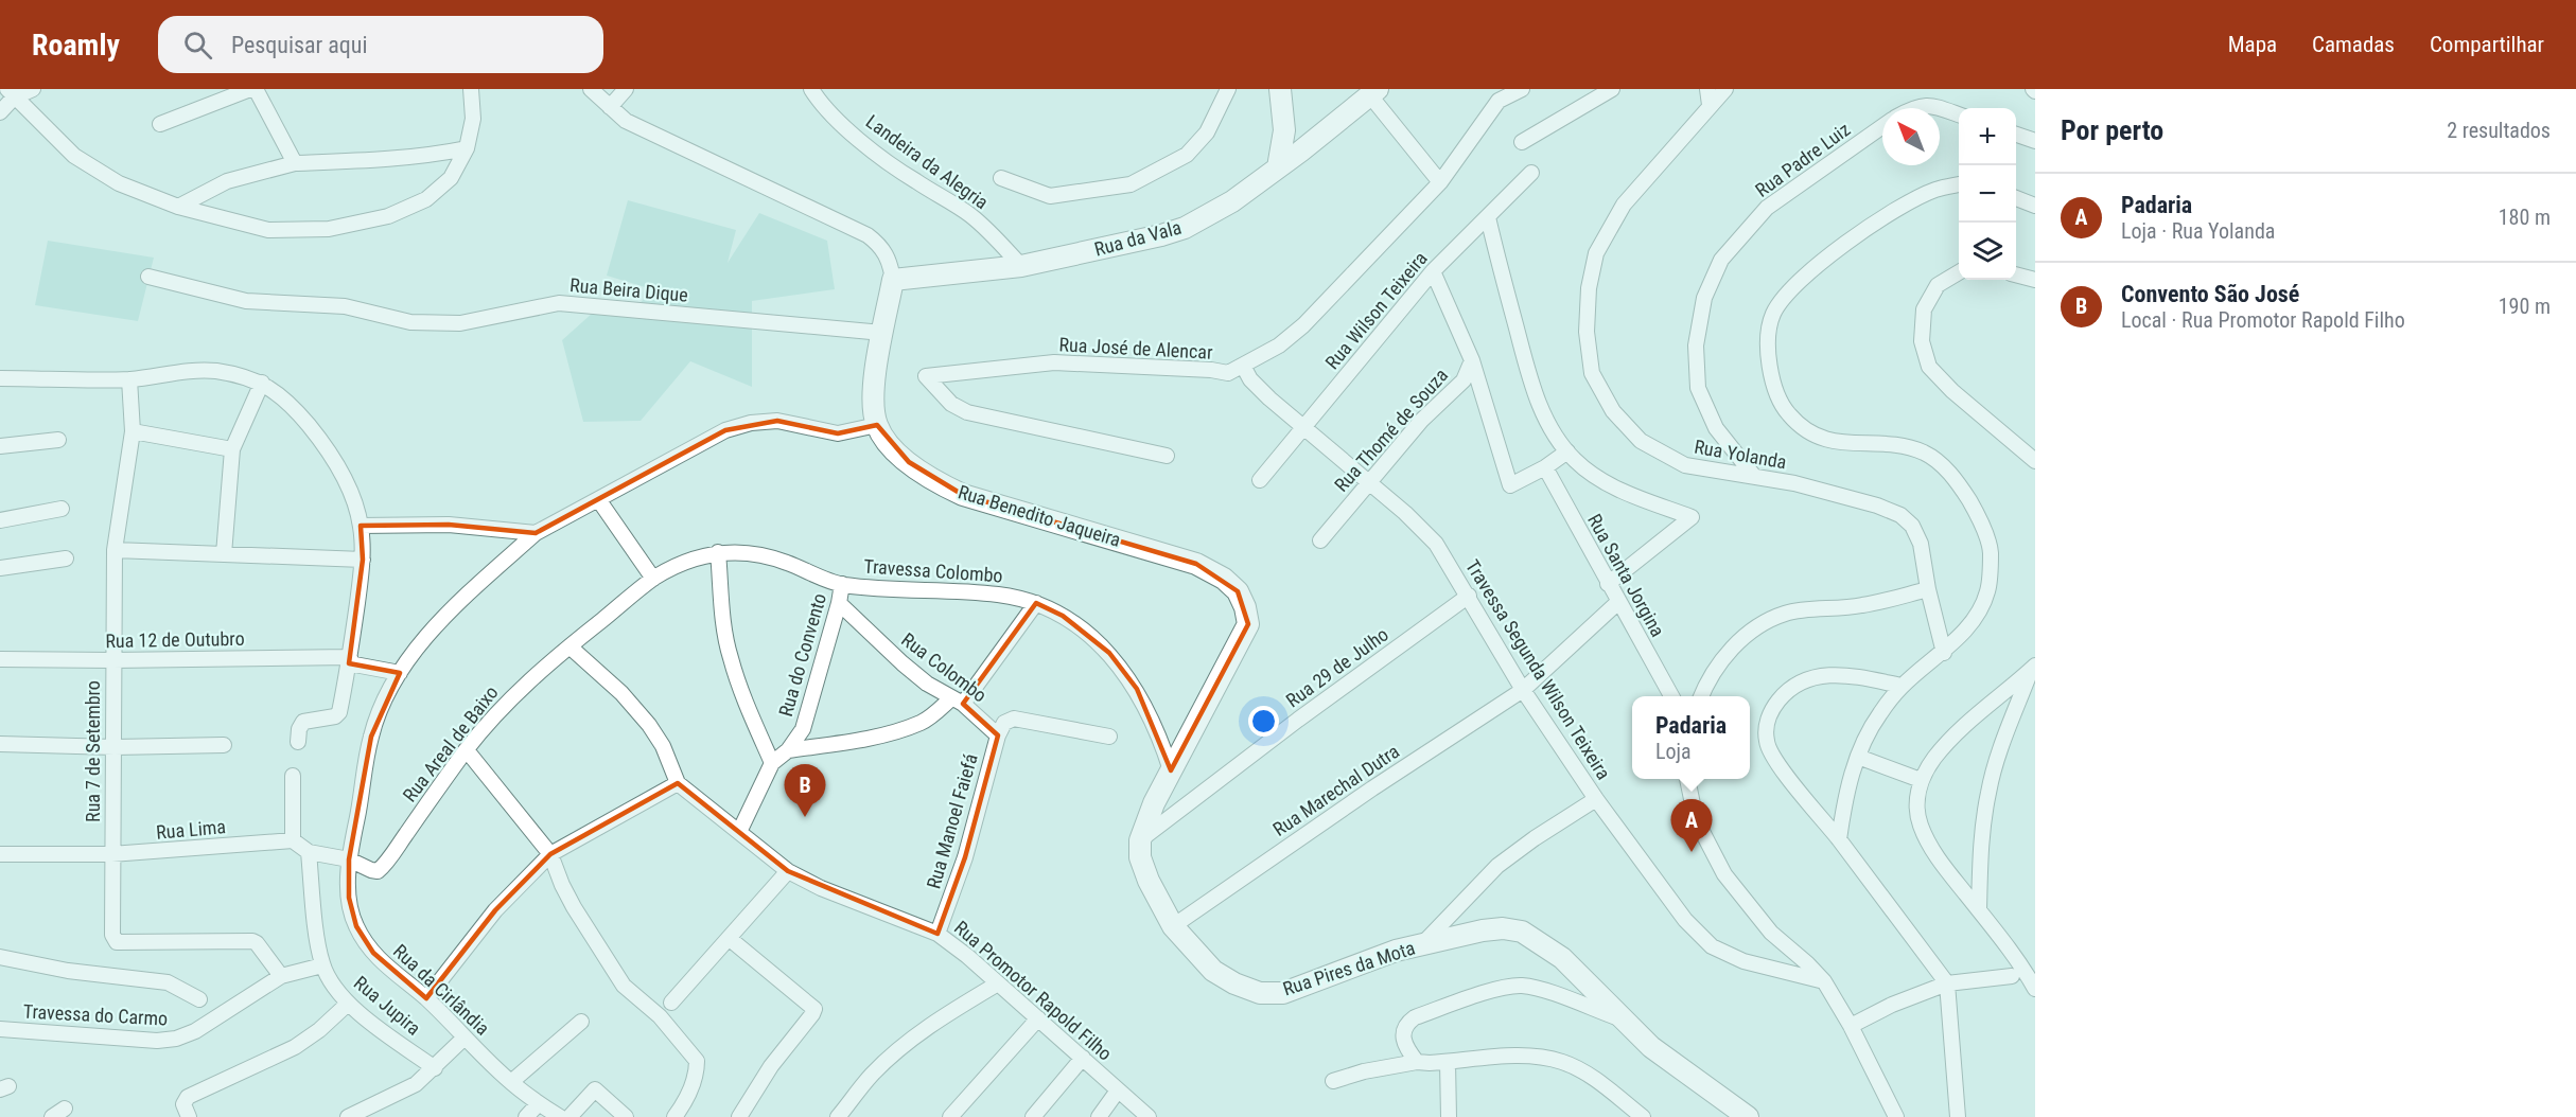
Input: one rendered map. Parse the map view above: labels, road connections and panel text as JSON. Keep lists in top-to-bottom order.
{
  "streets": {
    "street": [
      "Rua Padre Luiz",
      "Landeira da Alegria",
      "Rua da Vala",
      "Rua Beira Dique",
      "Rua Wilson Teixeira",
      "Rua José de Alencar",
      "Rua Thomé de Souza",
      "Rua Yolanda",
      "Rua Benedito Jaqueira",
      "Travessa Colombo",
      "Rua Santa Jorgina",
      "Rua 12 de Outubro",
      "Rua do Convento",
      "Rua Colombo",
      "Rua 29 de Julho",
      "Travessa Segunda Wilson Teixeira",
      "Rua Areal de Baixo",
      "Rua 7 de Setembro",
      "Rua Marechal Dutra",
      "Rua Manoel Faiefá",
      "Rua Lima",
      "Rua Pires da Mota",
      "Rua da Cirlândia",
      "Rua Promotor Rapold Filho",
      "Rua Jupira",
      "Travessa do Carmo"
    ]
  },
  "crossings": [
    ["Rua Padre Luiz", "Rua Yolanda"],
    ["Landeira da Alegria", "Rua da Vala"],
    ["Rua Wilson Teixeira", "Rua Thomé de Souza"],
    ["Rua Wilson Teixeira", "Travessa Segunda Wilson Teixeira"],
    ["Rua José de Alencar", "Travessa Segunda Wilson Teixeira"],
    ["Rua Thomé de Souza", "Travessa Segunda Wilson Teixeira"],
    ["Rua Benedito Jaqueira", "Travessa Colombo"],
    ["Rua Benedito Jaqueira", "Rua da Cirlândia"],
    ["Travessa Colombo", "Rua do Convento"],
    ["Travessa Colombo", "Rua Areal de Baixo"],
    ["Rua Santa Jorgina", "Rua Marechal Dutra"],
    ["Rua 12 de Outubro", "Rua 7 de Setembro"],
    ["Rua 12 de Outubro", "Rua da Cirlândia"],
    ["Rua do Convento", "Rua Colombo"],
    ["Rua do Convento", "Rua Promotor Rapold Filho"],
    ["Rua Colombo", "Rua Manoel Faiefá"],
    ["Rua 29 de Julho", "Travessa Segunda Wilson Teixeira"],
    ["Rua 29 de Julho", "Rua Pires da Mota"],
    ["Travessa Segunda Wilson Teixeira", "Rua Marechal Dutra"],
    ["Rua Areal de Baixo", "Rua da Cirlândia"],
    ["Rua Areal de Baixo", "Rua Promotor Rapold Filho"],
    ["Rua 7 de Setembro", "Rua Lima"],
    ["Rua 7 de Setembro", "Travessa do Carmo"],
    ["Rua Marechal Dutra", "Rua Pires da Mota"],
    ["Rua Manoel Faiefá", "Rua Promotor Rapold Filho"],
    ["Rua Jupira", "Travessa do Carmo"]
  ],
  "north": "top left",
  "page": {
    "header": "Roamly",
    "search": "Pesquisar aqui",
    "nav": ["Mapa", "Camadas", "Compartilhar"],
    "heading": ["Por perto", "2 resultados"],
    "map_buttons": ["+", "−"],
    "list": [
      {
        "mark": "A",
        "name": "Padaria",
        "note": "Loja · Rua Yolanda",
        "value": "180 m"
      },
      {
        "mark": "B",
        "name": "Convento São José",
        "note": "Local · Rua Promotor Rapold Filho",
        "value": "190 m"
      }
    ],
    "popup": ["Padaria", "Loja"],
    "pins": ["B", "A"]
  }
}
